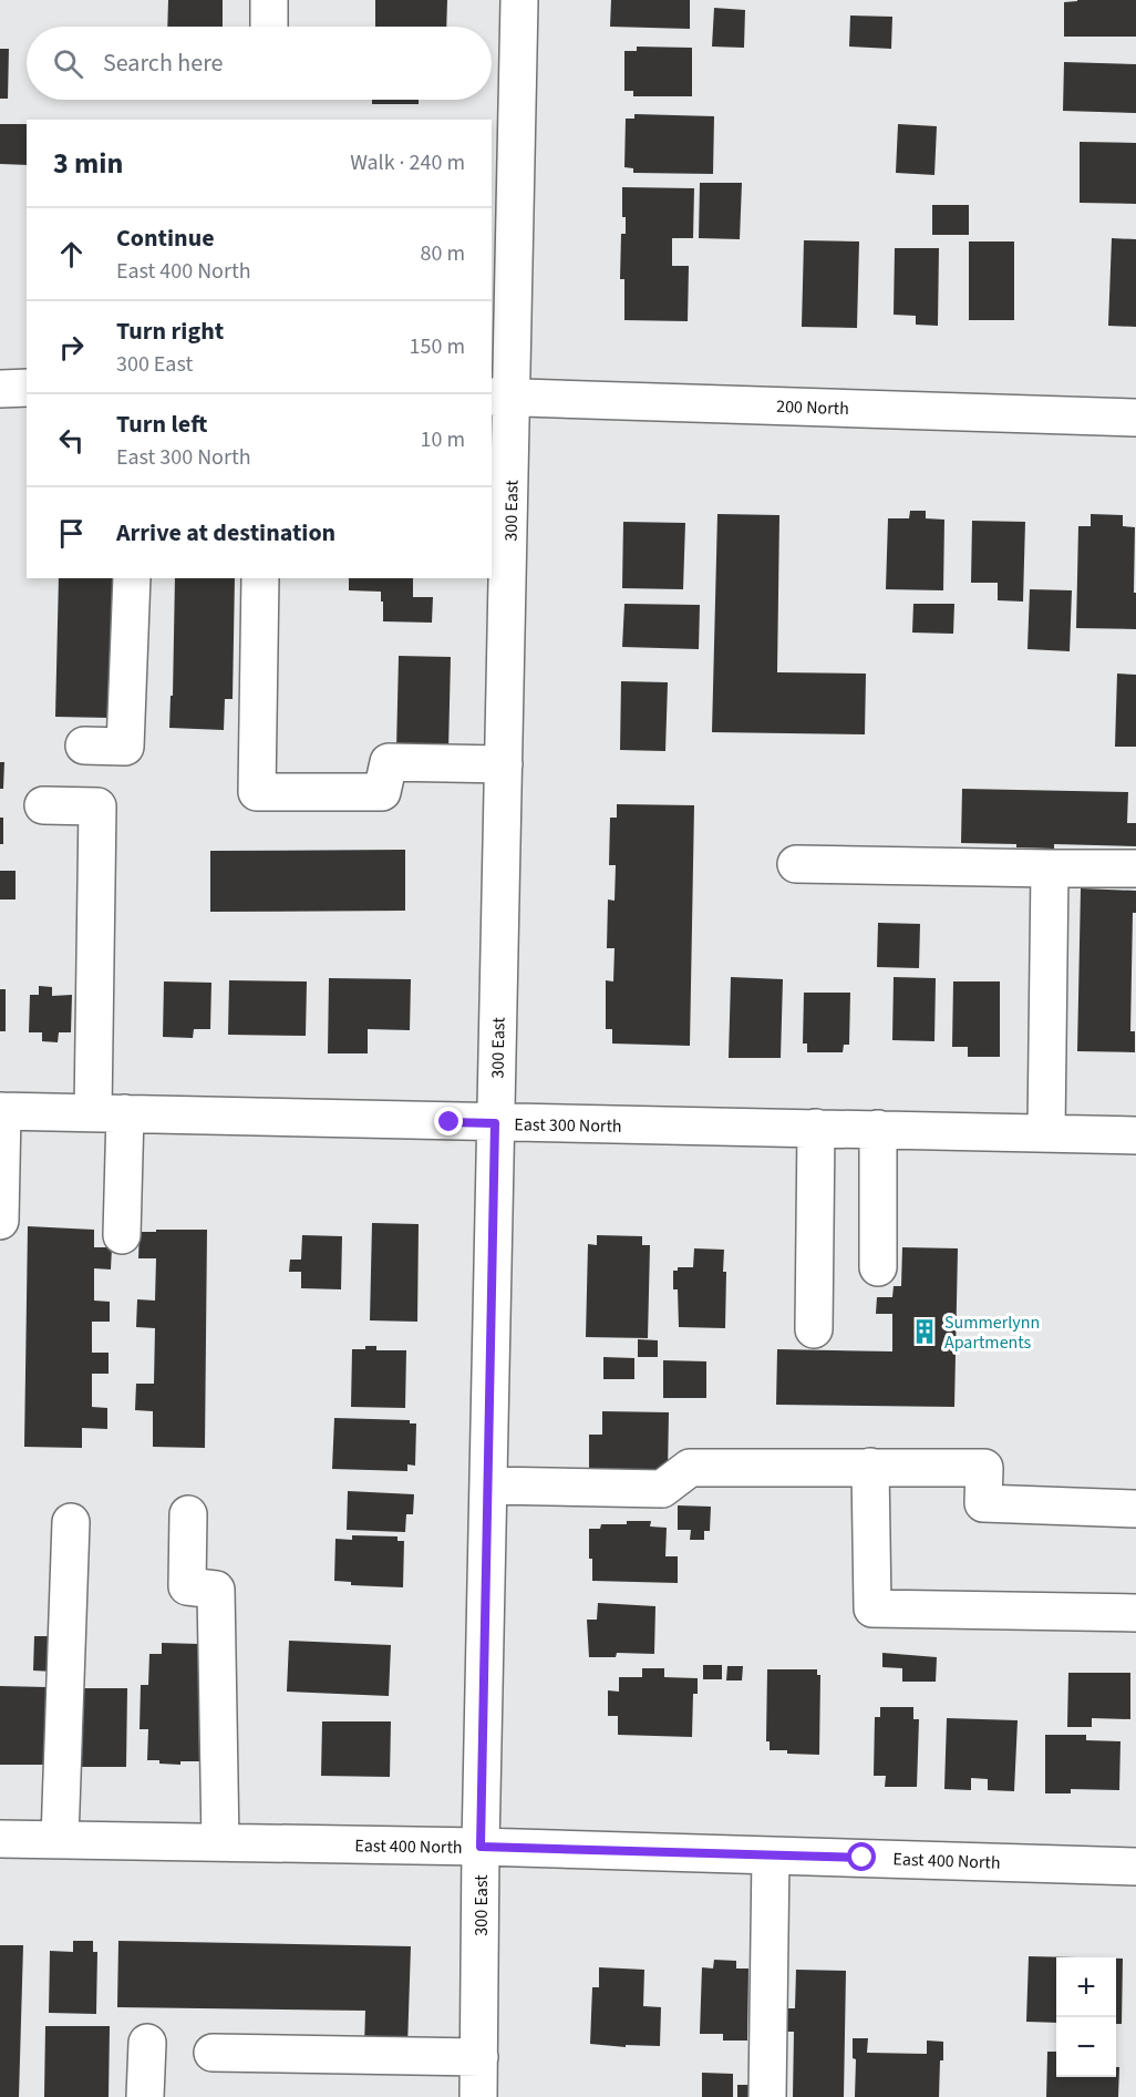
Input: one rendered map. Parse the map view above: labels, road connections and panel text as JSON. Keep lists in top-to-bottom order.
{
  "streets": {
    "street": [
      "200 North",
      "300 East",
      "East 300 North",
      "East 400 North"
    ]
  },
  "crossings": [
    ["200 North", "300 East"],
    ["300 East", "East 300 North"],
    ["300 East", "East 400 North"]
  ],
  "places": {
    "building": ["Summerlynn Apartments"]
  },
  "page": {
    "search": "Search here",
    "heading": ["3 min", "Walk · 240 m"],
    "list": [
      ["Continue", "East 400 North", "80 m"],
      ["Turn right", "300 East", "150 m"],
      ["Turn left", "East 300 North", "10 m"],
      "Arrive at destination"
    ],
    "map_buttons": ["+", "−"]
  }
}
